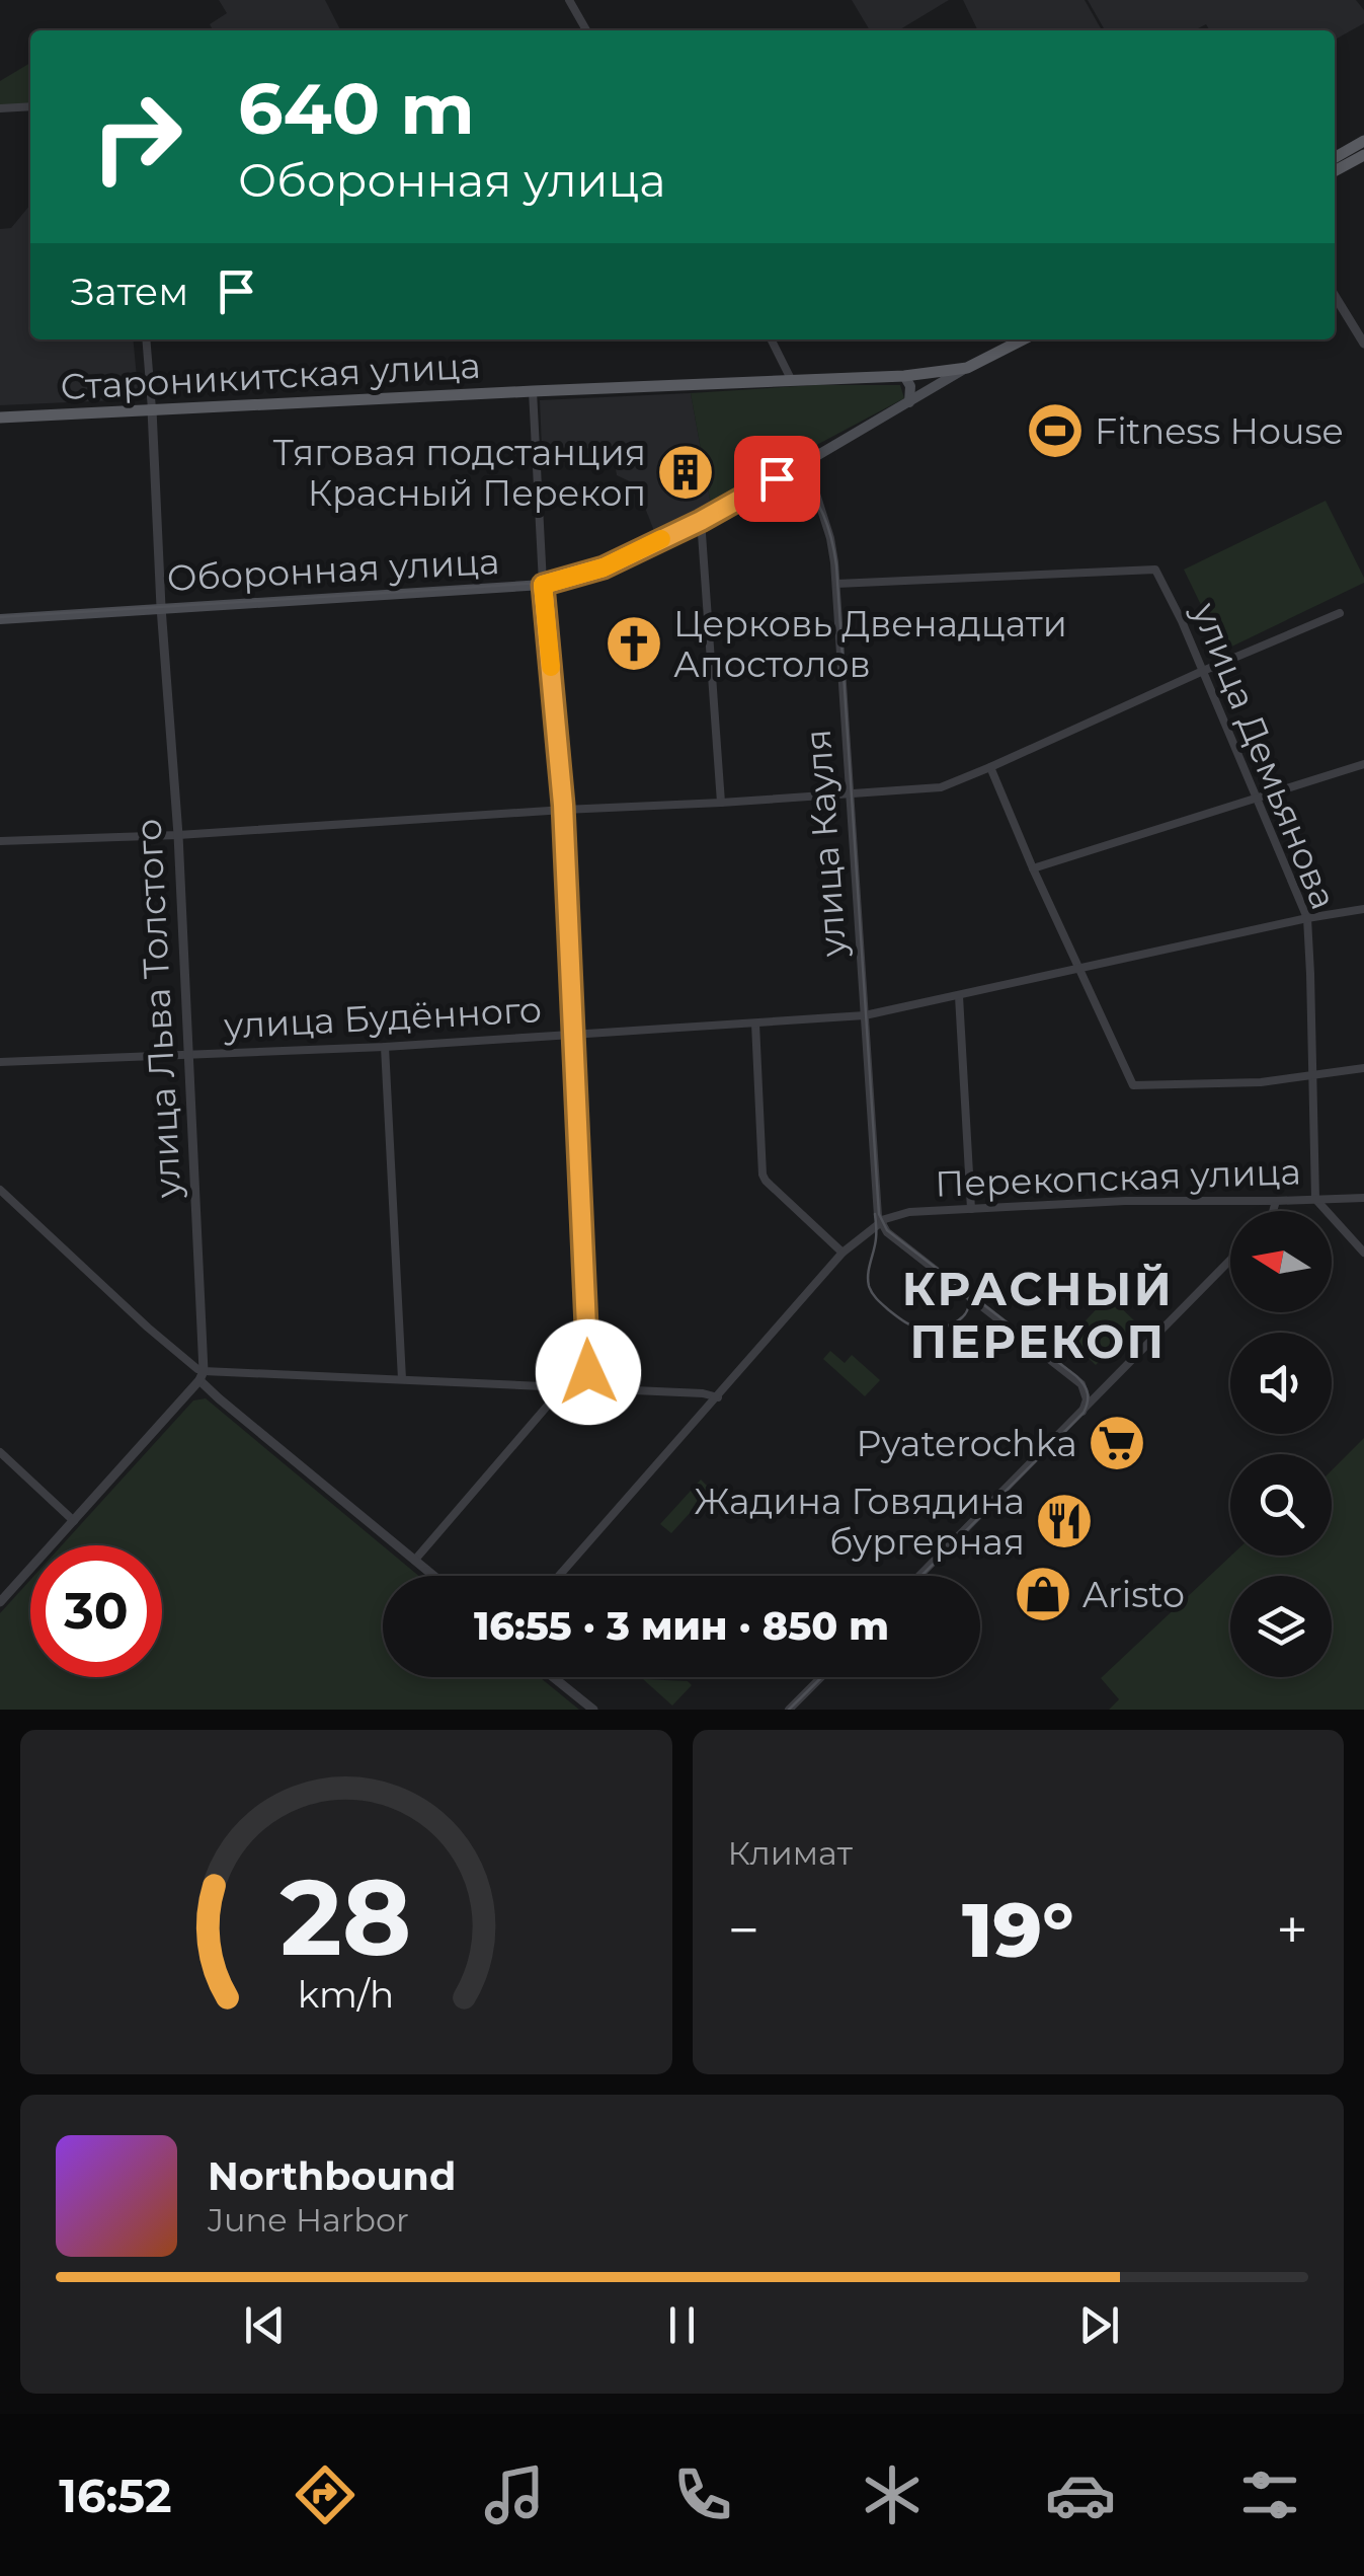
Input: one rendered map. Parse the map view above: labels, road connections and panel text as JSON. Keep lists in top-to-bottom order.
{
  "streets": {
    "main road": ["Староникитская улица", "Оборонная улица"],
    "street": [
      "улица Демьянова",
      "улица Кауля",
      "улица Льва Толстого",
      "улица Будённого",
      "Перекопская улица"
    ]
  },
  "crossings": [
    ["Староникитская улица", "Оборонная улица"],
    ["Староникитская улица", "улица Льва Толстого"],
    ["Оборонная улица", "улица Кауля"],
    ["Оборонная улица", "улица Льва Толстого"],
    ["улица Демьянова", "улица Кауля"],
    ["улица Демьянова", "улица Будённого"],
    ["улица Демьянова", "Перекопская улица"],
    ["улица Кауля", "улица Будённого"],
    ["улица Кауля", "Перекопская улица"],
    ["улица Льва Толстого", "улица Будённого"]
  ],
  "districts": ["КРАСНЫЙ ПЕРЕКОП"],
  "places": {
    "sports": ["Fitness House"],
    "building": ["Тяговая подстанция Красный Перекоп"],
    "church": ["Церковь Двенадцати Апостолов"],
    "supermarket": ["Pyaterochka"],
    "restaurant": ["Жадина Говядина бургерная"],
    "shop": ["Aristo"]
  },
  "north": "left",
  "page": {
    "turn": ["640 m", "Оборонная улица"],
    "then": "Затем",
    "limit": "30",
    "trip": "16:55 · 3 мин · 850 m",
    "tile": "Климат",
    "heat": ["−", "19°", "+"],
    "song": ["Northbound", "June Harbor"],
    "tabs": "16:52",
    "gauge": ["28", "km/h"]
  }
}
